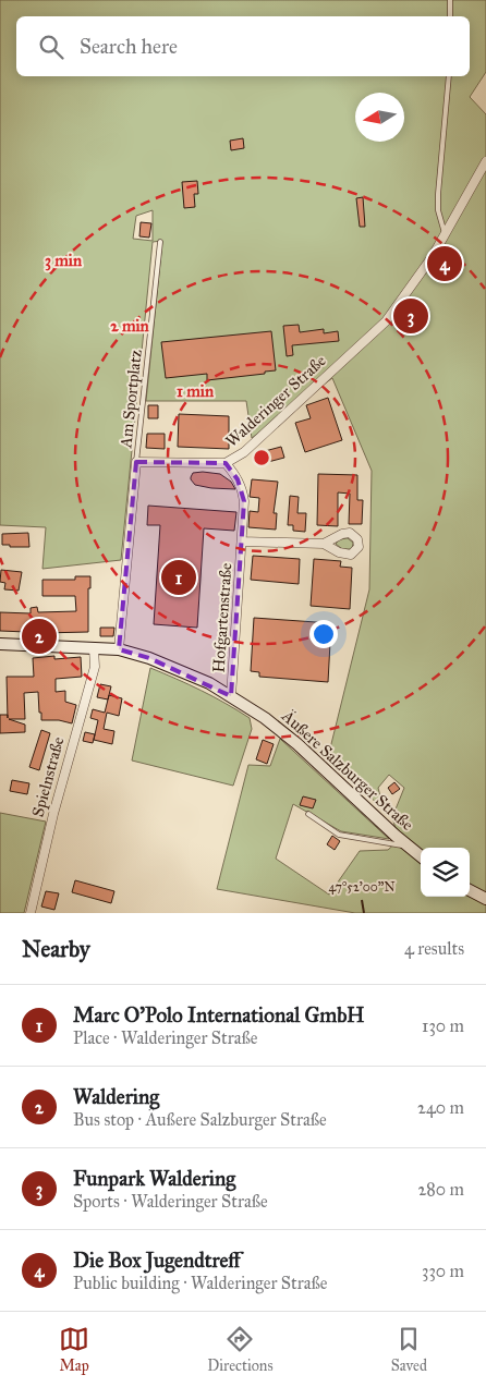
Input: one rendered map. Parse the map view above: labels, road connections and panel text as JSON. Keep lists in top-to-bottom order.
{
  "streets": {
    "main road": ["Äußere Salzburger Straße"],
    "street": ["Walderinger Straße", "Hofgartenstraße", "Spielnstraße"],
    "lane": ["Am Sportplatz"]
  },
  "crossings": [
    ["Am Sportplatz", "Walderinger Straße"],
    ["Walderinger Straße", "Hofgartenstraße"],
    ["Hofgartenstraße", "Äußere Salzburger Straße"],
    ["Äußere Salzburger Straße", "Spielnstraße"]
  ],
  "north": "left",
  "page": {
    "search": "Search here",
    "pins": [
      "4",
      "3",
      "1",
      "2"
    ],
    "heading": ["Nearby", "4 results"],
    "list": [
      {
        "mark": "1",
        "name": "Marc O'Polo International GmbH",
        "note": "Place · Walderinger Straße",
        "value": "130 m"
      },
      {
        "mark": "2",
        "name": "Waldering",
        "note": "Bus stop · Äußere Salzburger Straße",
        "value": "240 m"
      },
      {
        "mark": "3",
        "name": "Funpark Waldering",
        "note": "Sports · Walderinger Straße",
        "value": "280 m"
      },
      {
        "mark": "4",
        "name": "Die Box Jugendtreff",
        "note": "Public building · Walderinger Straße",
        "value": "330 m"
      }
    ],
    "nav": ["Map", "Directions", "Saved"]
  },
  "coordinates": ["47°52'00\"N"],
  "rings": ["3 min", "2 min", "1 min"]
}
